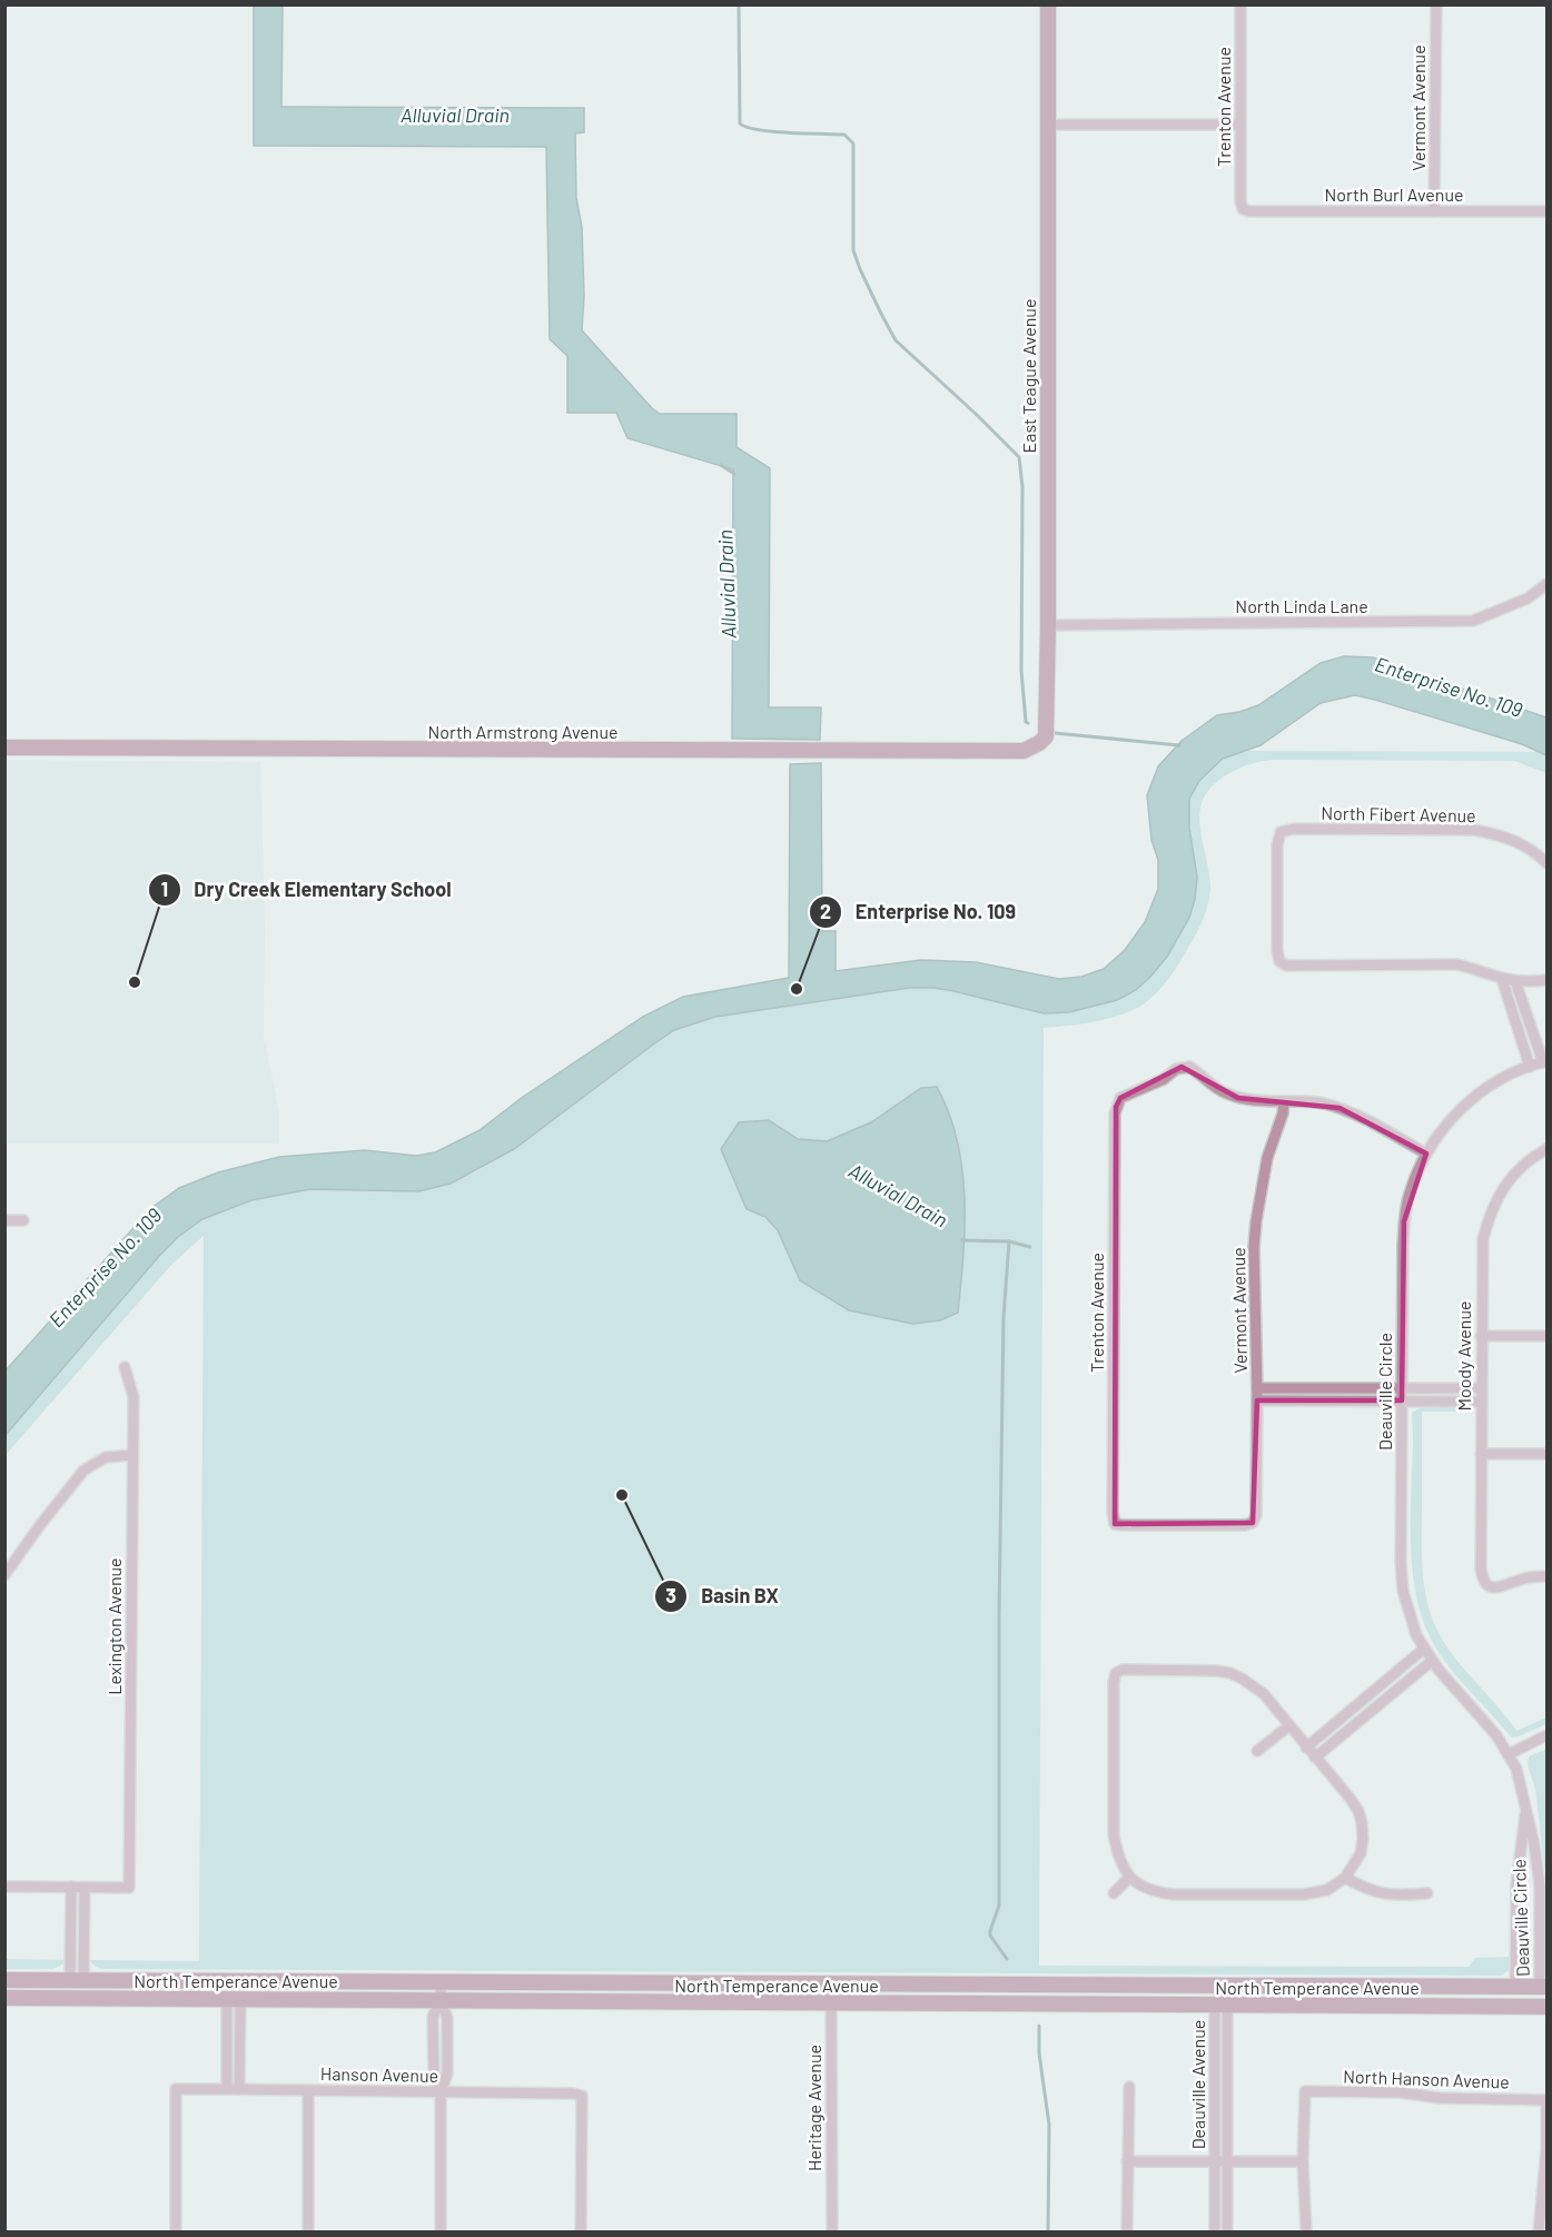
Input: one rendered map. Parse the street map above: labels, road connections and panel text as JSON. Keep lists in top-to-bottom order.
{
  "streets": {
    "main road": ["East Teague Avenue", "North Armstrong Avenue", "North Temperance Avenue"],
    "street": [
      "Trenton Avenue",
      "Vermont Avenue",
      "North Burl Avenue",
      "North Linda Lane",
      "North Fibert Avenue",
      "Moody Avenue",
      "Deauville Circle",
      "Lexington Avenue",
      "Hanson Avenue",
      "North Hanson Avenue",
      "Deauville Avenue",
      "Heritage Avenue"
    ]
  },
  "crossings": [
    ["Trenton Avenue", "Vermont Avenue"],
    ["Trenton Avenue", "North Burl Avenue"],
    ["Vermont Avenue", "North Burl Avenue"],
    ["East Teague Avenue", "North Linda Lane"],
    ["East Teague Avenue", "North Armstrong Avenue"],
    ["Deauville Circle", "North Temperance Avenue"],
    ["North Temperance Avenue", "Deauville Avenue"],
    ["North Temperance Avenue", "Heritage Avenue"]
  ],
  "water": ["Alluvial Drain", "Enterprise No. 109"],
  "places": ["Dry Creek Elementary School", "Enterprise No. 109", "Basin BX"]
}
